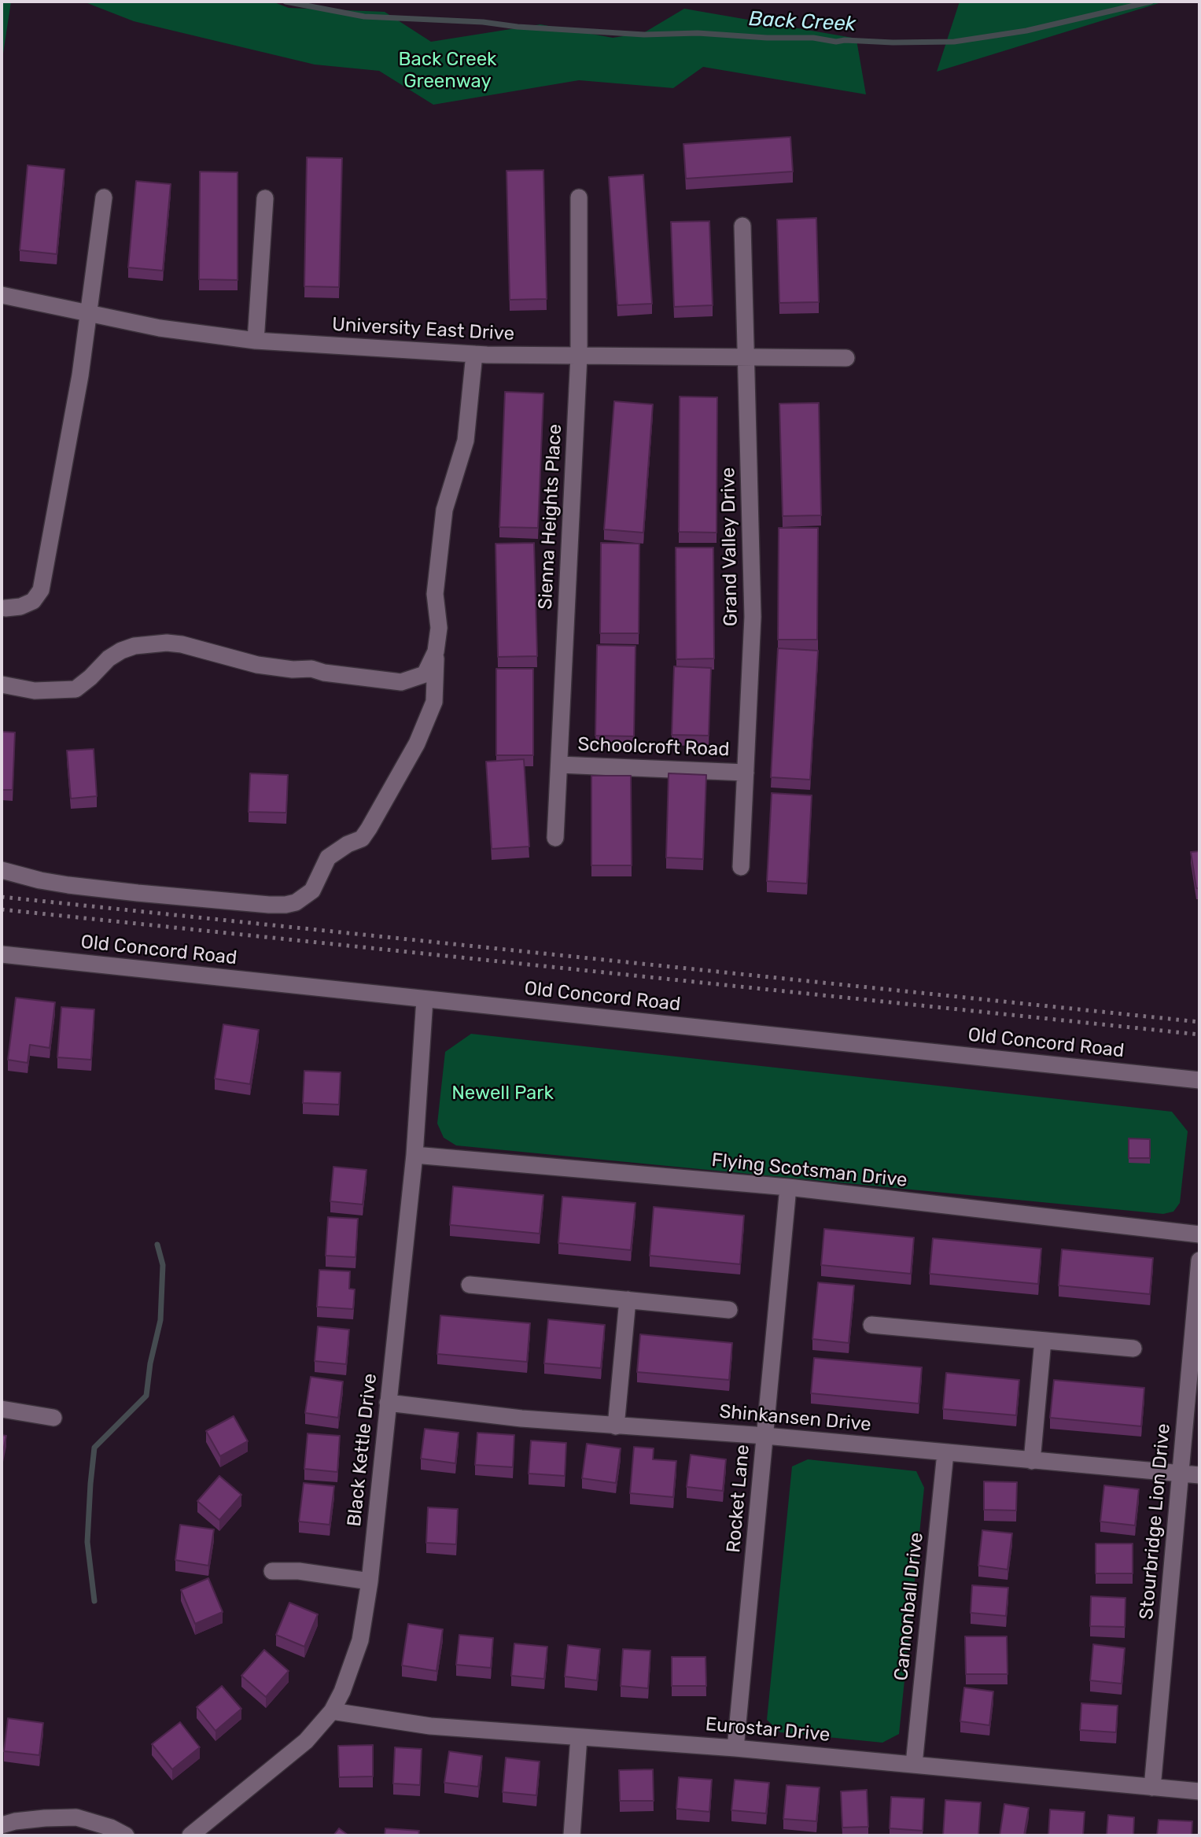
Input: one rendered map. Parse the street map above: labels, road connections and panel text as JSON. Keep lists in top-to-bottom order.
{
  "streets": {
    "street": [
      "University East Drive",
      "Sienna Heights Place",
      "Grand Valley Drive",
      "Schoolcroft Road",
      "Old Concord Road",
      "Flying Scotsman Drive",
      "Shinkansen Drive",
      "Black Kettle Drive",
      "Rocket Lane",
      "Stourbridge Lion Drive",
      "Cannonball Drive",
      "Eurostar Drive"
    ]
  },
  "crossings": [
    ["University East Drive", "Sienna Heights Place"],
    ["University East Drive", "Grand Valley Drive"],
    ["Sienna Heights Place", "Schoolcroft Road"],
    ["Grand Valley Drive", "Schoolcroft Road"],
    ["Old Concord Road", "Black Kettle Drive"],
    ["Flying Scotsman Drive", "Black Kettle Drive"],
    ["Flying Scotsman Drive", "Rocket Lane"],
    ["Shinkansen Drive", "Black Kettle Drive"],
    ["Shinkansen Drive", "Rocket Lane"],
    ["Shinkansen Drive", "Stourbridge Lion Drive"],
    ["Shinkansen Drive", "Cannonball Drive"],
    ["Black Kettle Drive", "Eurostar Drive"],
    ["Rocket Lane", "Eurostar Drive"],
    ["Stourbridge Lion Drive", "Eurostar Drive"],
    ["Cannonball Drive", "Eurostar Drive"]
  ],
  "water": ["Back Creek"],
  "parks": ["Back Creek Greenway", "Newell Park"]
}
